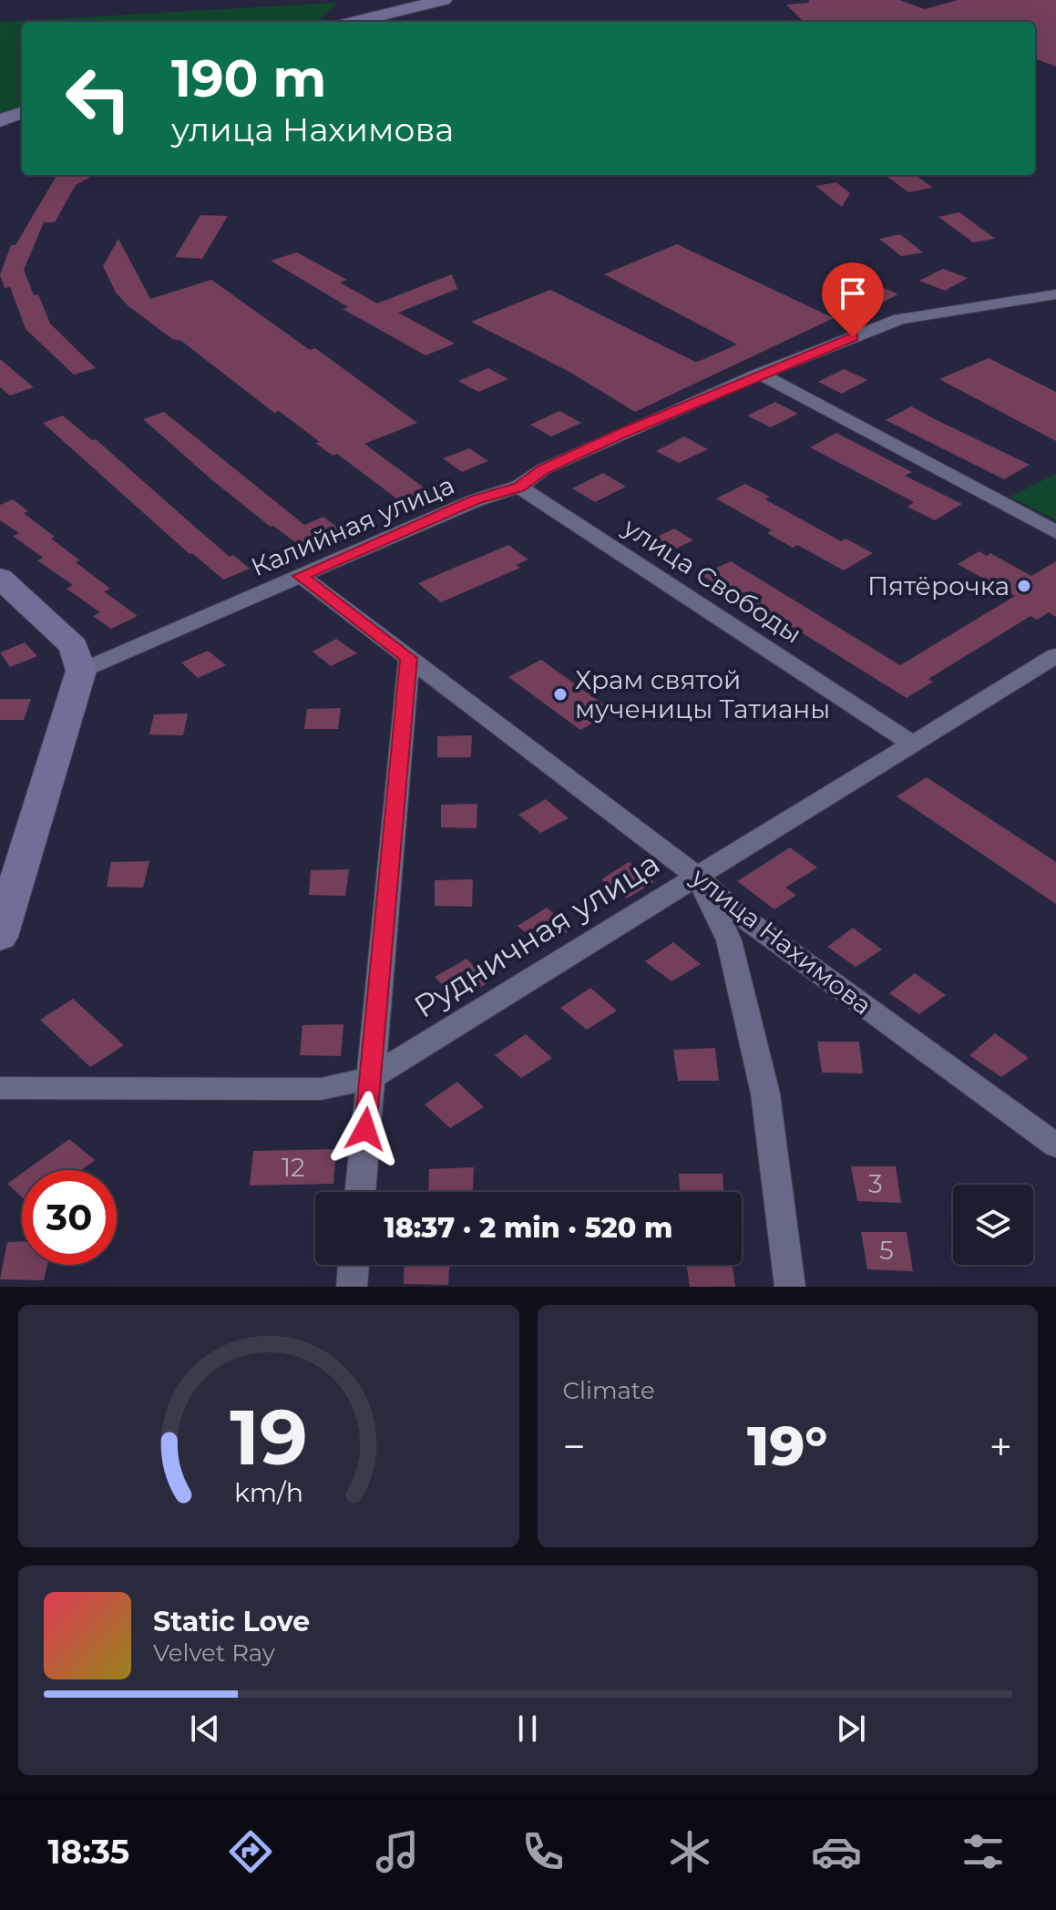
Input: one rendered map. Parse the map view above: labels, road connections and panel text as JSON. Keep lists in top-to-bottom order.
{
  "streets": {
    "street": [
      "Калийная улица",
      "улица Свободы",
      "Рудничная улица",
      "улица Нахимова"
    ]
  },
  "crossings": [
    ["Калийная улица", "улица Свободы"],
    ["Калийная улица", "улица Нахимова"],
    ["улица Свободы", "Рудничная улица"],
    ["Рудничная улица", "улица Нахимова"]
  ],
  "places": ["Пятёрочка", "Храм святой мученицы Татианы"],
  "house_numbers": ["12", "3", "5"],
  "page": {
    "turn": ["190 m", "улица Нахимова"],
    "limit": "30",
    "trip": "18:37 · 2 min · 520 m",
    "tile": "Climate",
    "heat": ["−", "19°", "+"],
    "song": ["Static Love", "Velvet Ray"],
    "tabs": "18:35",
    "gauge": ["19", "km/h"]
  }
}
